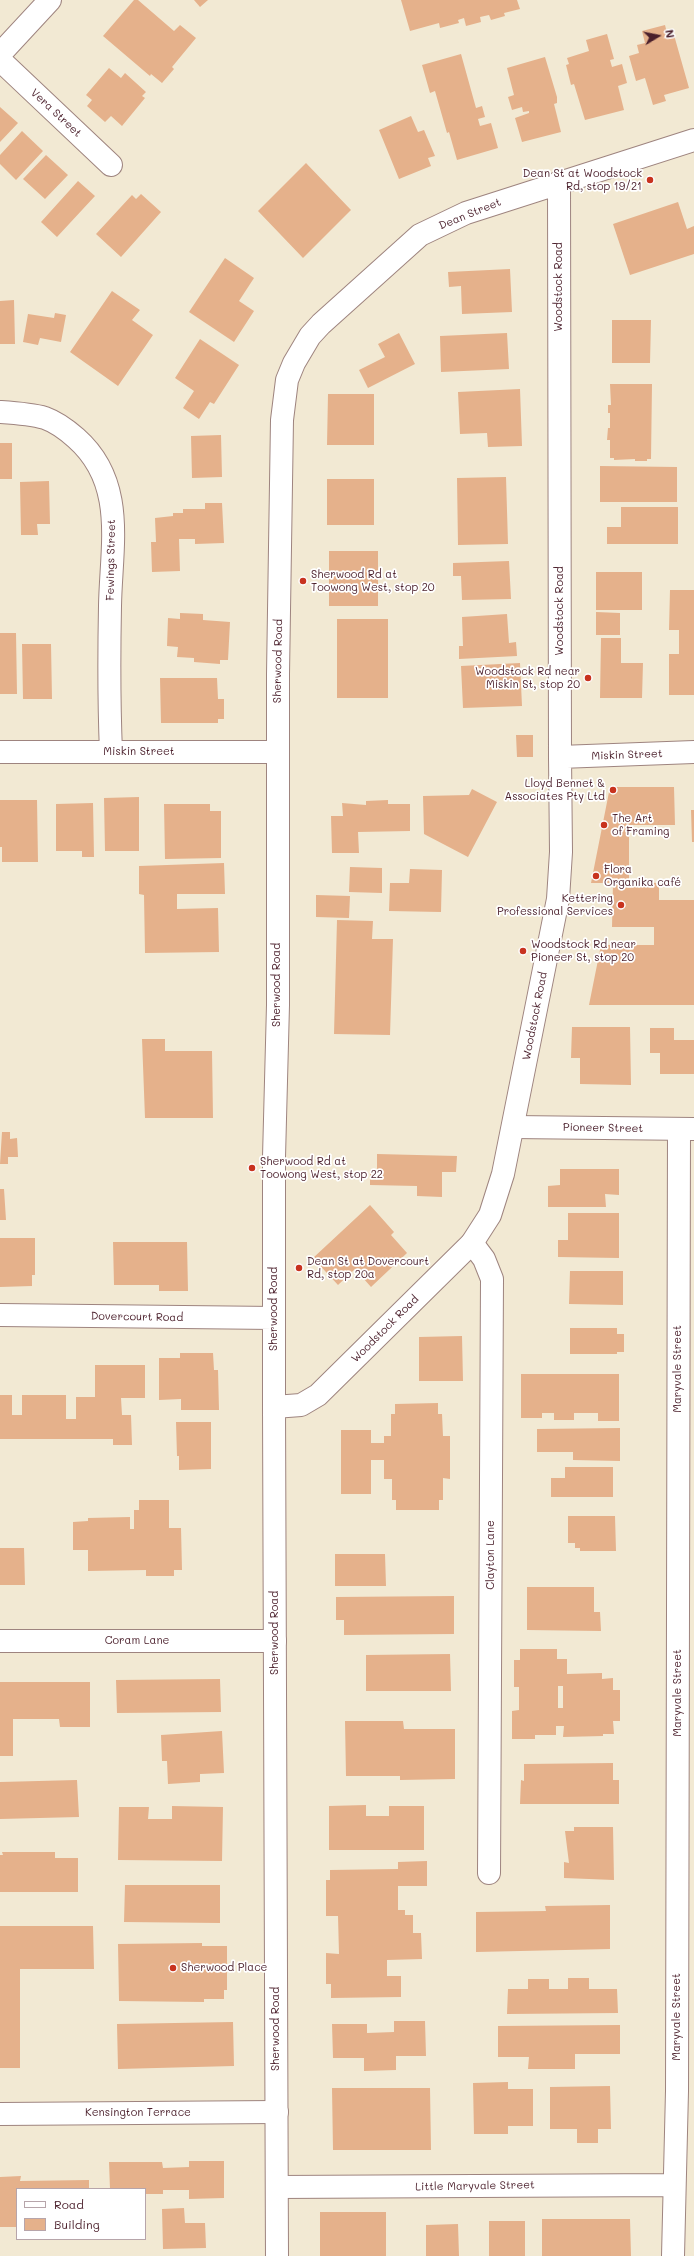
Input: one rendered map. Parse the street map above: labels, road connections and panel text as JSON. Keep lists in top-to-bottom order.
{
  "streets": {
    "street": [
      "Vera Street",
      "Dean Street",
      "Woodstock Road",
      "Fewings Street",
      "Sherwood Road",
      "Miskin Street",
      "Pioneer Street",
      "Dovercourt Road",
      "Maryvale Street",
      "Clayton Lane",
      "Coram Lane",
      "Kensington Terrace",
      "Little Maryvale Street"
    ]
  },
  "crossings": [
    ["Dean Street", "Woodstock Road"],
    ["Dean Street", "Sherwood Road"],
    ["Woodstock Road", "Sherwood Road"],
    ["Woodstock Road", "Miskin Street"],
    ["Woodstock Road", "Pioneer Street"],
    ["Woodstock Road", "Clayton Lane"],
    ["Fewings Street", "Miskin Street"],
    ["Sherwood Road", "Miskin Street"],
    ["Sherwood Road", "Dovercourt Road"],
    ["Sherwood Road", "Coram Lane"],
    ["Sherwood Road", "Kensington Terrace"],
    ["Sherwood Road", "Little Maryvale Street"],
    ["Pioneer Street", "Maryvale Street"],
    ["Maryvale Street", "Little Maryvale Street"]
  ],
  "places": [
    "Dean St at Woodstock Rd, stop 19/21",
    "Sherwood Rd at Toowong West, stop 20",
    "Woodstock Rd near Miskin St, stop 20",
    "Lloyd Bennet & Associates Pty Ltd",
    "The Art of Framing",
    "Flora Organika café",
    "Kettering Professional Services",
    "Woodstock Rd near Pioneer St, stop 20",
    "Sherwood Rd at Toowong West, stop 22",
    "Dean St at Dovercourt Rd, stop 20a",
    "Sherwood Place"
  ],
  "legend": ["Road", "Building"],
  "north": "right"
}
